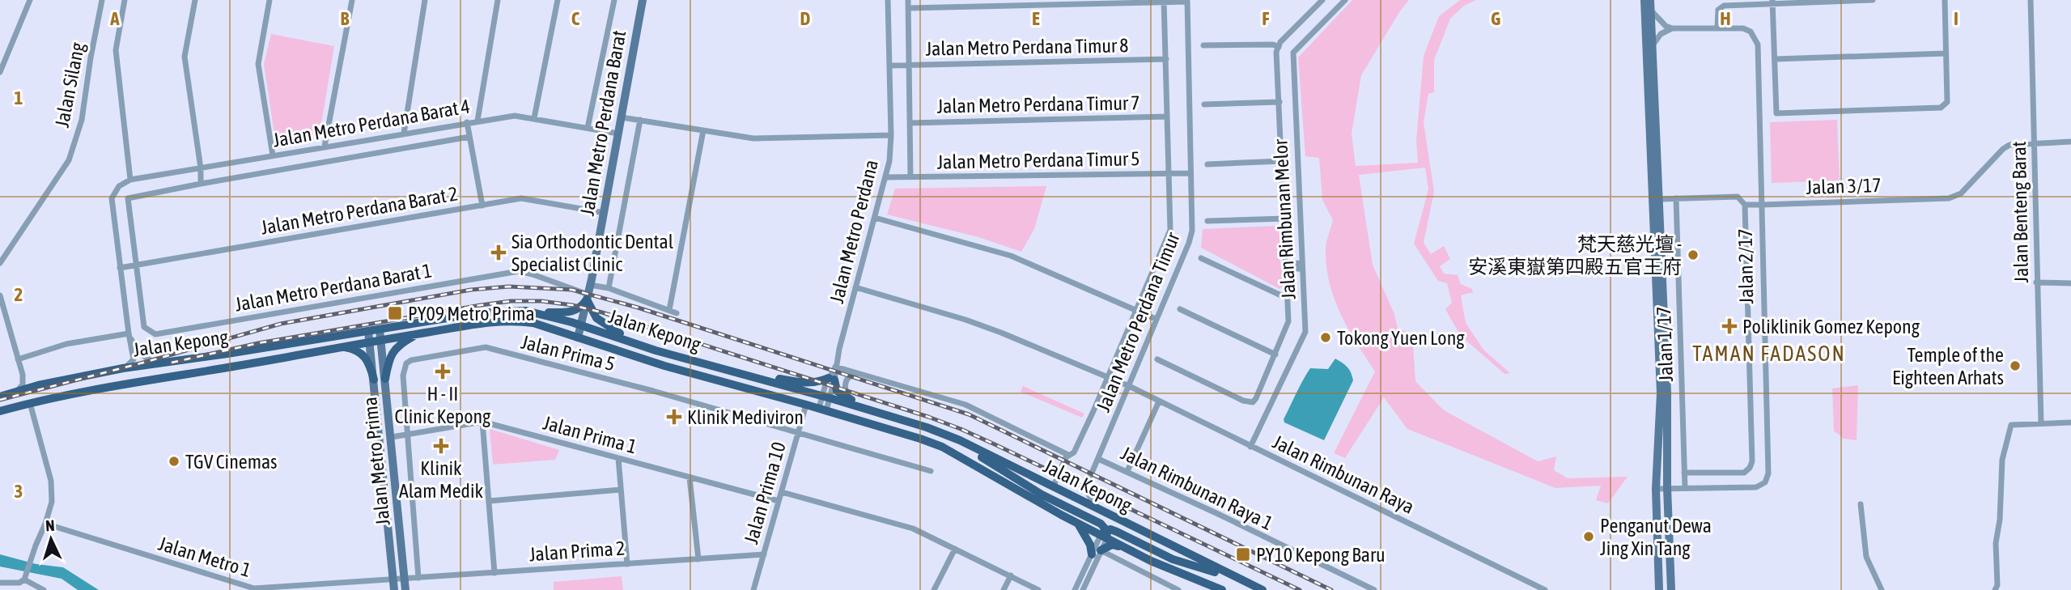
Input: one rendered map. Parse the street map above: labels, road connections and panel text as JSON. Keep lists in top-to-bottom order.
{
  "streets": {
    "main road": ["Jalan Kepong"],
    "street": [
      "Jalan Metro Perdana Timur 8",
      "Jalan Silang",
      "Jalan Metro Perdana Timur 7",
      "Jalan Metro Perdana Barat 4",
      "Jalan Metro Perdana Barat",
      "Jalan Metro Perdana Timur 5",
      "Jalan 3/17",
      "Jalan Metro Perdana Barat 2",
      "Jalan Benteng Barat",
      "Jalan Rimbunan Melor",
      "Jalan Metro Perdana",
      "Jalan 2/17",
      "Jalan Metro Perdana Barat 1",
      "Jalan Metro Perdana Timur",
      "Jalan 1/17",
      "Jalan Prima 5",
      "Jalan Prima 1",
      "Jalan Metro Prima",
      "Jalan Rimbunan Raya",
      "Jalan Rimbunan Raya 1",
      "Jalan Prima 10",
      "Jalan Prima 2",
      "Jalan Metro 1"
    ]
  },
  "crossings": [
    ["Jalan Metro Perdana Timur 8", "Jalan Metro Perdana"],
    ["Jalan Metro Perdana Barat 4", "Jalan Metro Perdana Barat"],
    ["Jalan Metro Perdana Barat", "Jalan Metro Perdana Barat 2"],
    ["Jalan Metro Perdana Barat", "Jalan Metro Perdana Barat 1"],
    ["Jalan Metro Perdana Barat", "Jalan Kepong"],
    ["Jalan Metro Perdana Timur 5", "Jalan Metro Perdana"],
    ["Jalan Metro Perdana Timur 5", "Jalan Metro Perdana Timur"],
    ["Jalan 3/17", "Jalan Benteng Barat"],
    ["Jalan 3/17", "Jalan 2/17"],
    ["Jalan 3/17", "Jalan 1/17"],
    ["Jalan Metro Perdana Barat 2", "Jalan Metro Perdana Barat 1"],
    ["Jalan Rimbunan Melor", "Jalan Rimbunan Raya"],
    ["Jalan Metro Perdana", "Jalan Kepong"],
    ["Jalan Metro Perdana", "Jalan Rimbunan Raya"],
    ["Jalan 2/17", "Jalan 1/17"],
    ["Jalan Metro Perdana Timur", "Jalan Rimbunan Raya"],
    ["Jalan Metro Perdana Timur", "Jalan Rimbunan Raya 1"],
    ["Jalan Kepong", "Jalan Metro Prima"],
    ["Jalan Kepong", "Jalan Prima 10"],
    ["Jalan Prima 5", "Jalan Prima 1"],
    ["Jalan Prima 5", "Jalan Prima 10"],
    ["Jalan Prima 5", "Jalan Prima 2"],
    ["Jalan Prima 1", "Jalan Metro Prima"],
    ["Jalan Prima 1", "Jalan Prima 10"],
    ["Jalan Metro Prima", "Jalan Prima 2"],
    ["Jalan Metro Prima", "Jalan Metro 1"],
    ["Jalan Prima 10", "Jalan Prima 2"],
    ["Jalan Prima 2", "Jalan Metro 1"]
  ],
  "districts": ["TAMAN FADASON"],
  "places": {
    "health": [
      "Sia Orthodontic Dental Specialist Clinic",
      "Poliklinik Gomez Kepong",
      "H - II Clinic Kepong",
      "Klinik Mediviron",
      "Klinik Alam Medik"
    ],
    "other": [
      "梵天慈光壇 - 安溪東嶽第四殿五官王府",
      "Tokong Yuen Long",
      "Temple of the Eighteen Arhats",
      "TGV Cinemas",
      "Penganut Dewa Jing Xin Tang"
    ],
    "transit": ["PY09 Metro Prima", "PY10 Kepong Baru"]
  },
  "north": "top",
  "grid": {
    "columns": [
      "A",
      "B",
      "C",
      "D",
      "E",
      "F",
      "G",
      "H",
      "I"
    ],
    "rows": ["1", "2", "3"]
  }
}
